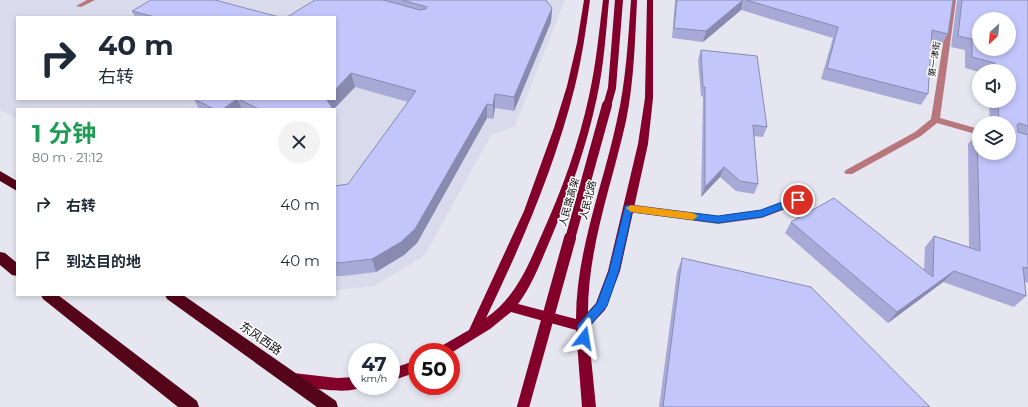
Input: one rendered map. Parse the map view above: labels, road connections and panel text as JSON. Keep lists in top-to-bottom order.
{
  "streets": {
    "highway": ["东风西路"],
    "main road": ["人民北路", "人民路高架"],
    "street": ["第一津街"]
  },
  "north": "bottom left",
  "page": {
    "turn": ["40 m", "右转"],
    "heading": ["1 分钟", "80 m · 21:12"],
    "list": [
      {
        "name": "右转",
        "value": "40 m"
      },
      {
        "name": "到达目的地",
        "value": "40 m"
      }
    ],
    "speed": "47 km/h",
    "limit": "50"
  }
}
